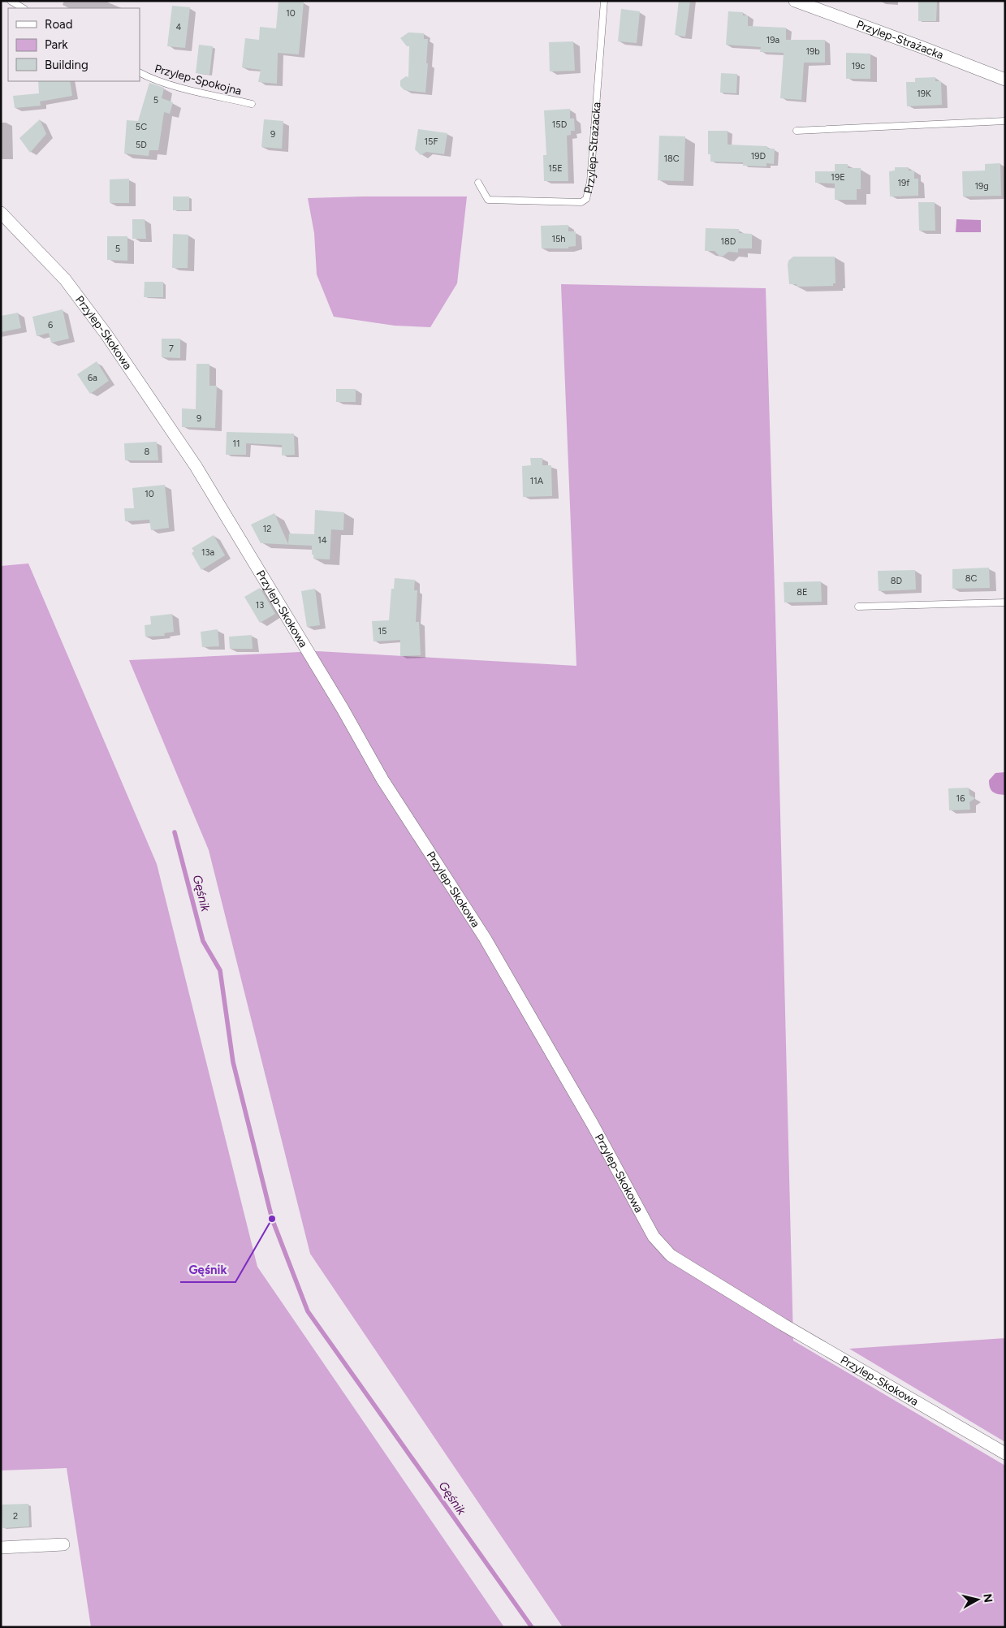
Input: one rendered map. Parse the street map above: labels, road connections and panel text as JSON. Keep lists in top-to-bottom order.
{
  "streets": {
    "street": ["Przylep-Strażacka", "Przylep-Skokowa"],
    "lane": ["Przylep-Spokojna"]
  },
  "water": ["Gęśnik"],
  "places": ["Gęśnik"],
  "house_numbers": [
    "10",
    "4",
    "19a",
    "19b",
    "19c",
    "19K",
    "5",
    "15D",
    "5C",
    "9",
    "15F",
    "5D",
    "19D",
    "18C",
    "15E",
    "19E",
    "19f",
    "19g",
    "15h",
    "18D",
    "5",
    "6",
    "7",
    "6a",
    "9",
    "11",
    "8",
    "11A",
    "10",
    "12",
    "14",
    "13a",
    "8C",
    "8D",
    "8E",
    "13",
    "15",
    "16",
    "2"
  ],
  "legend": ["Road", "Park", "Building"],
  "north": "right"
}
